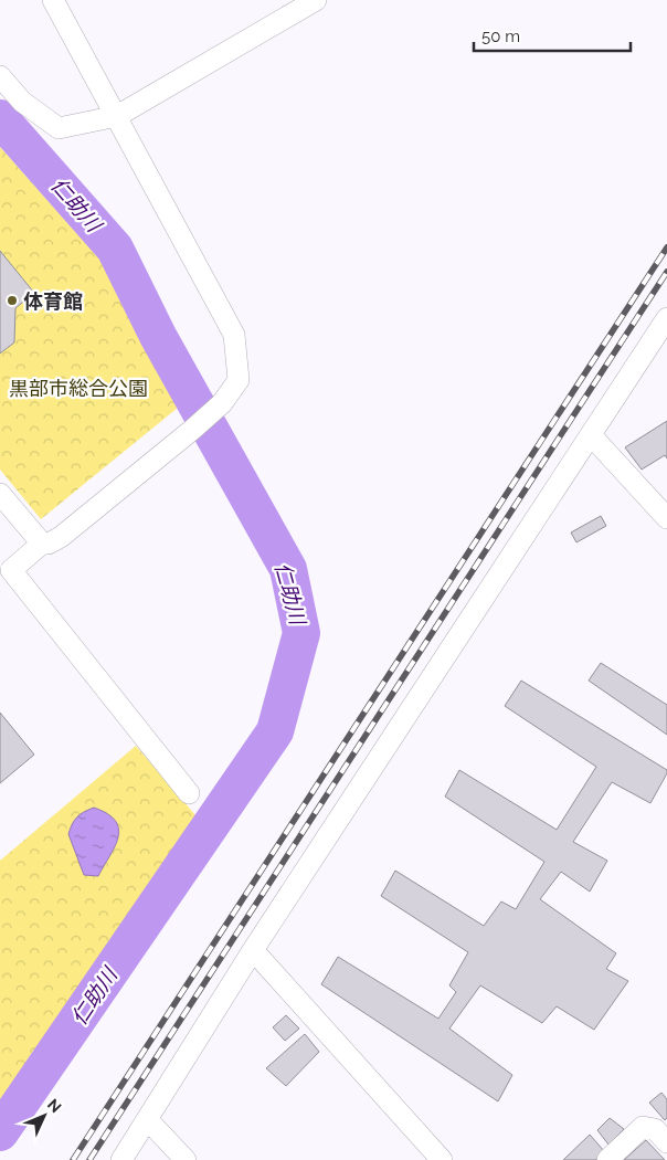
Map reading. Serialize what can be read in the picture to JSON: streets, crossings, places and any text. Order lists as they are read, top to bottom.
{
  "water": ["仁助川"],
  "parks": ["黒部市総合公園"],
  "places": ["体育館"],
  "scale_bar": "50 m",
  "north": "top right"
}
